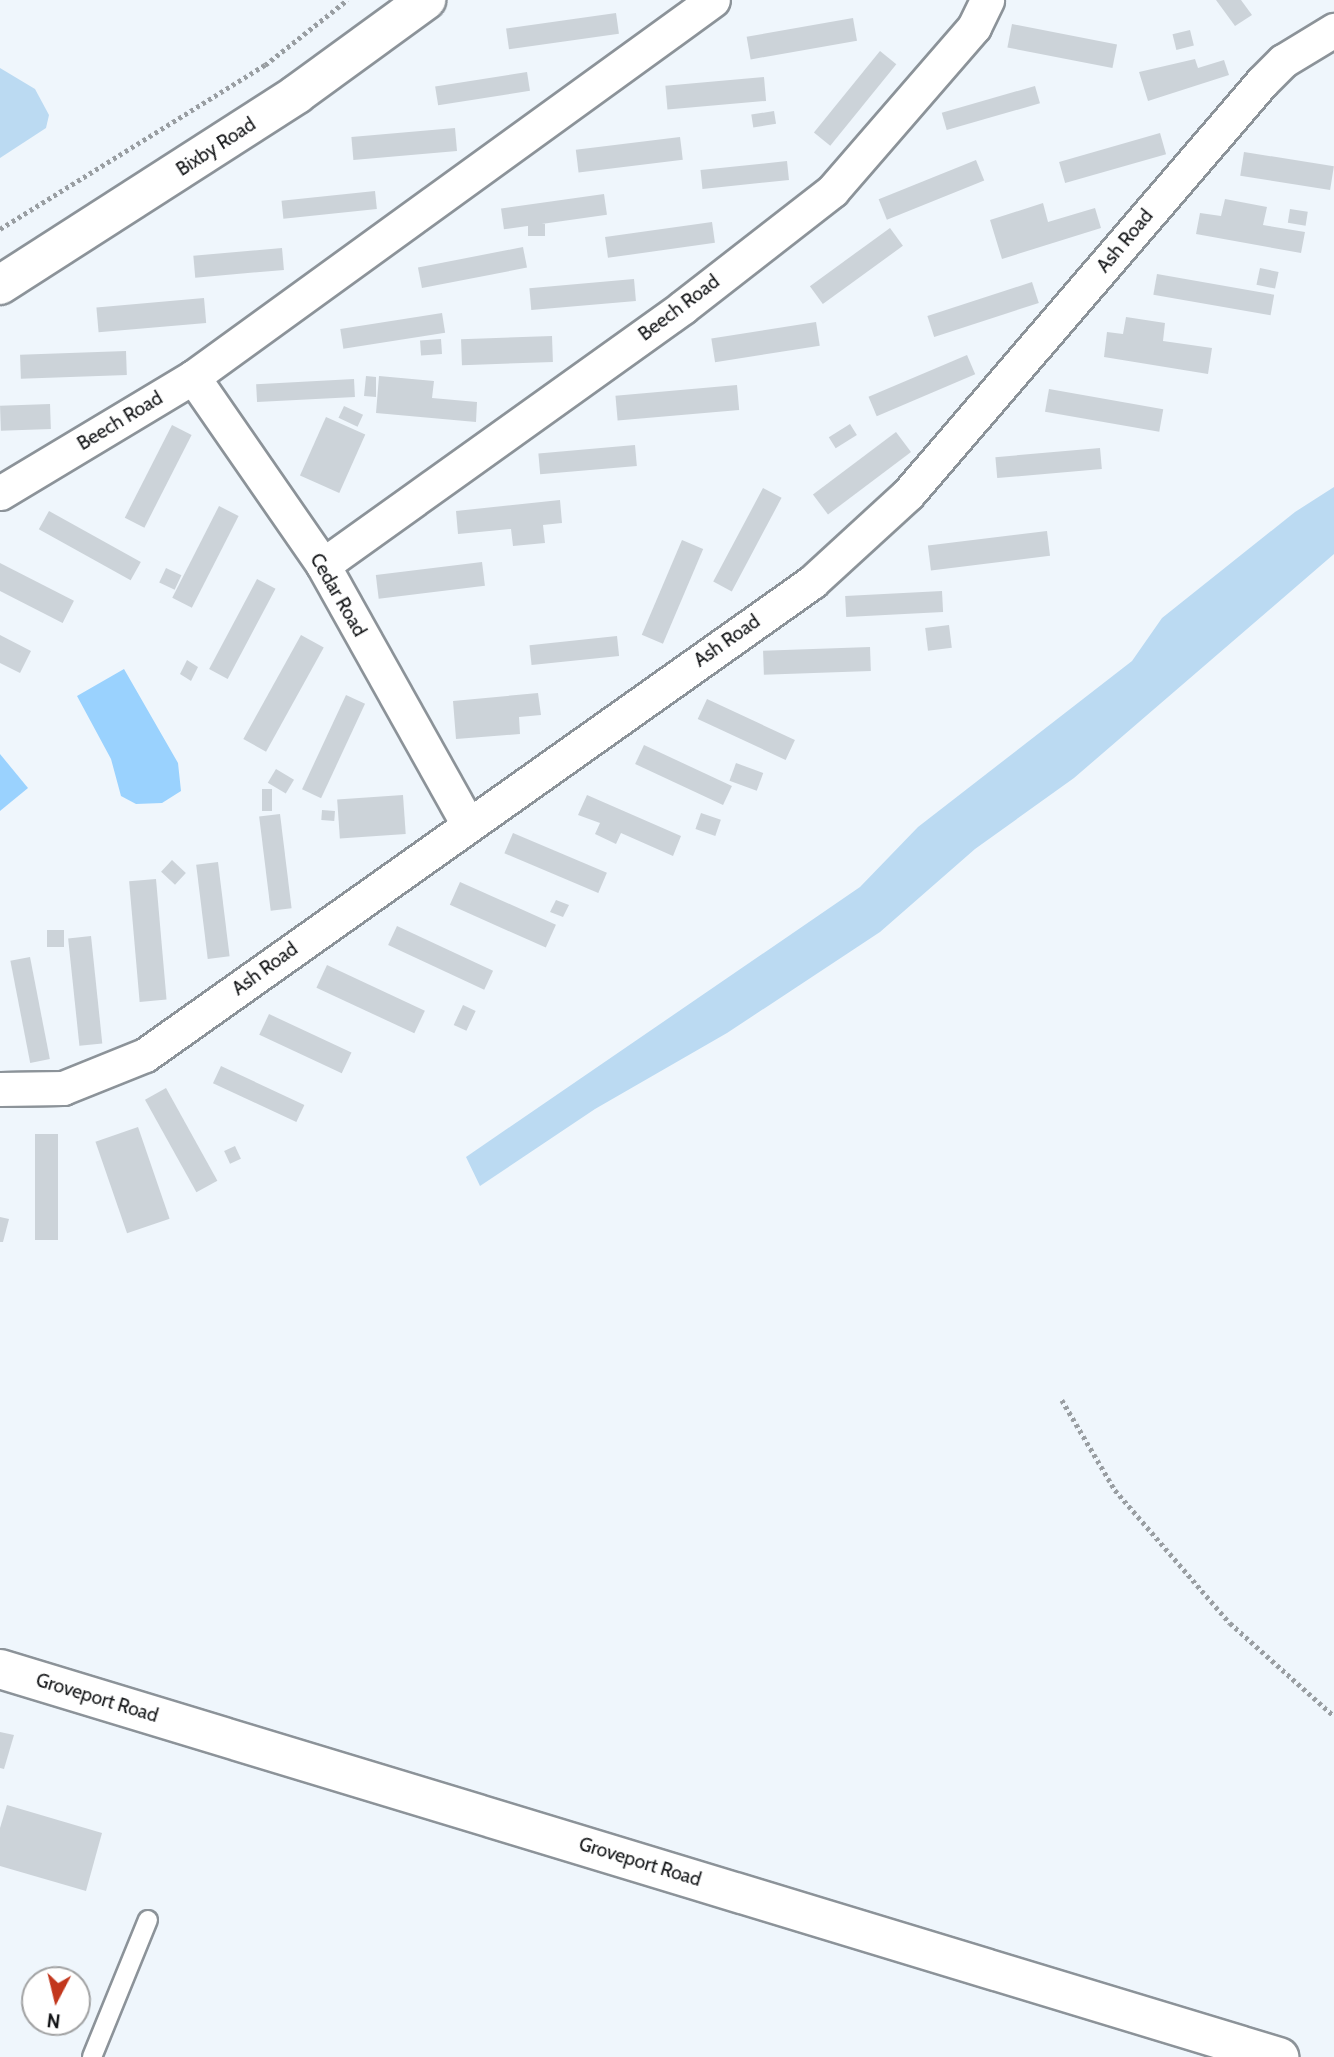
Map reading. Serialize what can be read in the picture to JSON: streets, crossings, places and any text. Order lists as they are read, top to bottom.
{
  "streets": {
    "main road": ["Bixby Road", "Groveport Road"],
    "street": ["Ash Road", "Beech Road", "Cedar Road"]
  },
  "crossings": [
    ["Ash Road", "Cedar Road"],
    ["Beech Road", "Cedar Road"]
  ],
  "north": "bottom"
}
